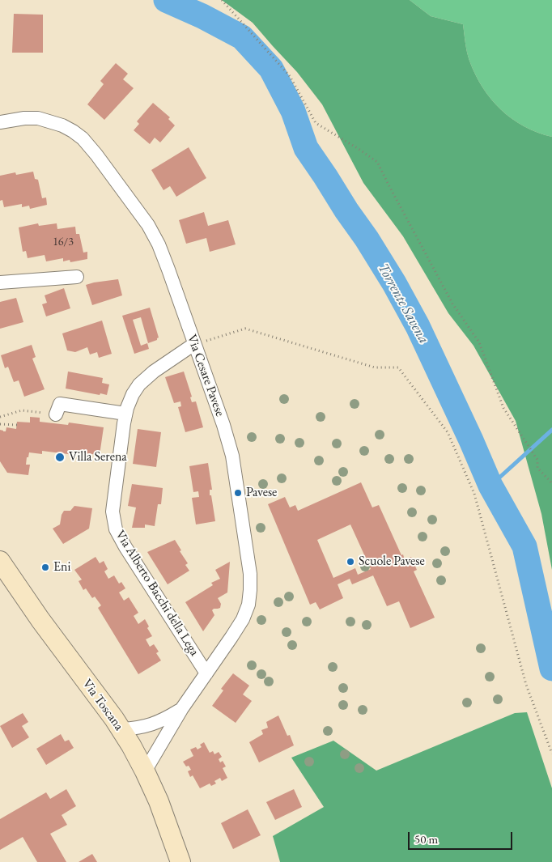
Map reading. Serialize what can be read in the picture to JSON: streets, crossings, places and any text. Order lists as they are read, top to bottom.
{
  "streets": {
    "main road": ["Via Toscana"],
    "street": ["Via Cesare Pavese", "Via Alberto Bacchi della Lega"]
  },
  "crossings": [
    ["Via Cesare Pavese", "Via Alberto Bacchi della Lega"],
    ["Via Cesare Pavese", "Via Toscana"]
  ],
  "water": ["Torrente Savena"],
  "places": [
    "Villa Serena",
    "Pavese",
    "Scuole Pavese",
    "Eni"
  ],
  "house_numbers": ["16/3"],
  "scale_bar": "50 m"
}
